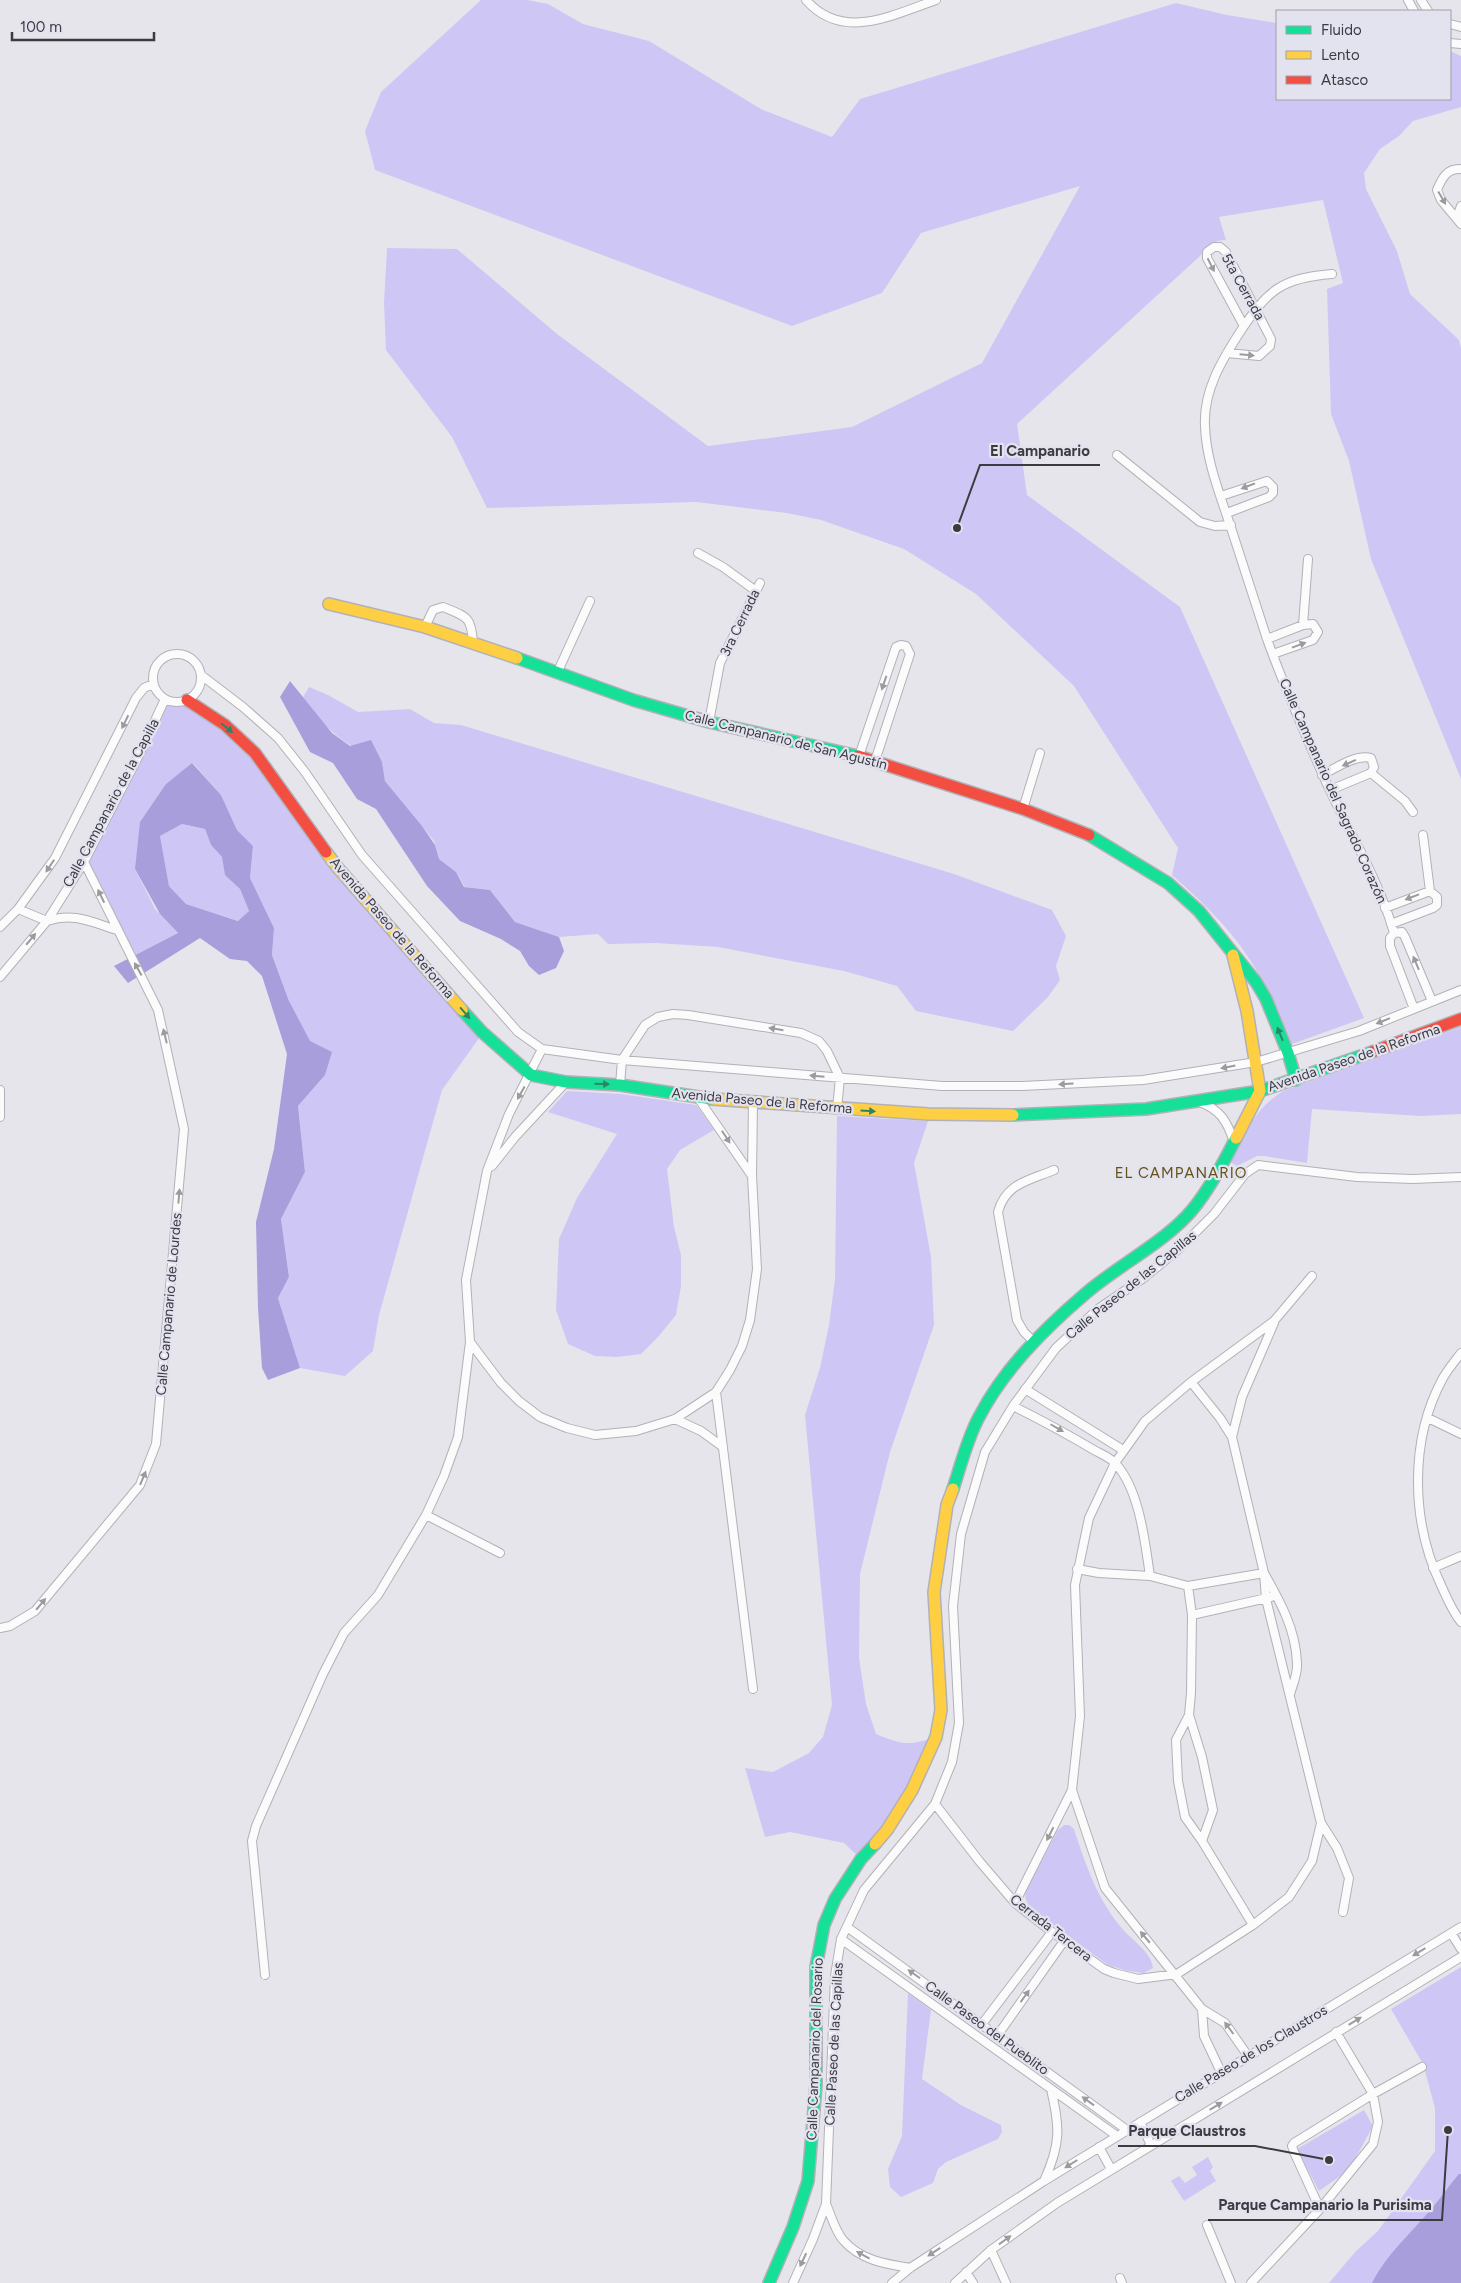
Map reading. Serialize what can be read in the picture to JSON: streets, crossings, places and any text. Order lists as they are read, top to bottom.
{
  "streets": {
    "street": [
      "5ta Cerrada",
      "3ra Cerrada",
      "Calle Campanario de San Agustín",
      "Calle Campanario del Sagrado Corazón",
      "Calle Campanario de la Capilla",
      "Avenida Paseo de la Reforma",
      "Calle Paseo de las Capillas",
      "Calle Campanario de Lourdes",
      "Cerrada Tercera",
      "Calle Paseo del Pueblito",
      "Calle Campanario del Rosario",
      "Calle Paseo de los Claustros"
    ]
  },
  "crossings": [
    ["5ta Cerrada", "Calle Campanario del Sagrado Corazón"],
    ["3ra Cerrada", "Calle Campanario de San Agustín"],
    ["Calle Campanario de San Agustín", "Avenida Paseo de la Reforma"],
    ["Calle Campanario de San Agustín", "Calle Campanario del Rosario"],
    ["Calle Campanario del Sagrado Corazón", "Avenida Paseo de la Reforma"],
    ["Calle Campanario de la Capilla", "Avenida Paseo de la Reforma"],
    ["Calle Campanario de la Capilla", "Calle Campanario de Lourdes"],
    ["Avenida Paseo de la Reforma", "Calle Campanario del Rosario"],
    ["Calle Paseo de las Capillas", "Cerrada Tercera"],
    ["Calle Paseo de las Capillas", "Calle Paseo del Pueblito"],
    ["Calle Paseo del Pueblito", "Calle Paseo de los Claustros"]
  ],
  "one_way": ["Calle Campanario de Lourdes"],
  "districts": ["EL CAMPANARIO"],
  "places": ["El Campanario", "Parque Campanario la Purisima", "Parque Claustros"],
  "legend": ["Fluido", "Lento", "Atasco"],
  "scale_bar": "100 m"
}
